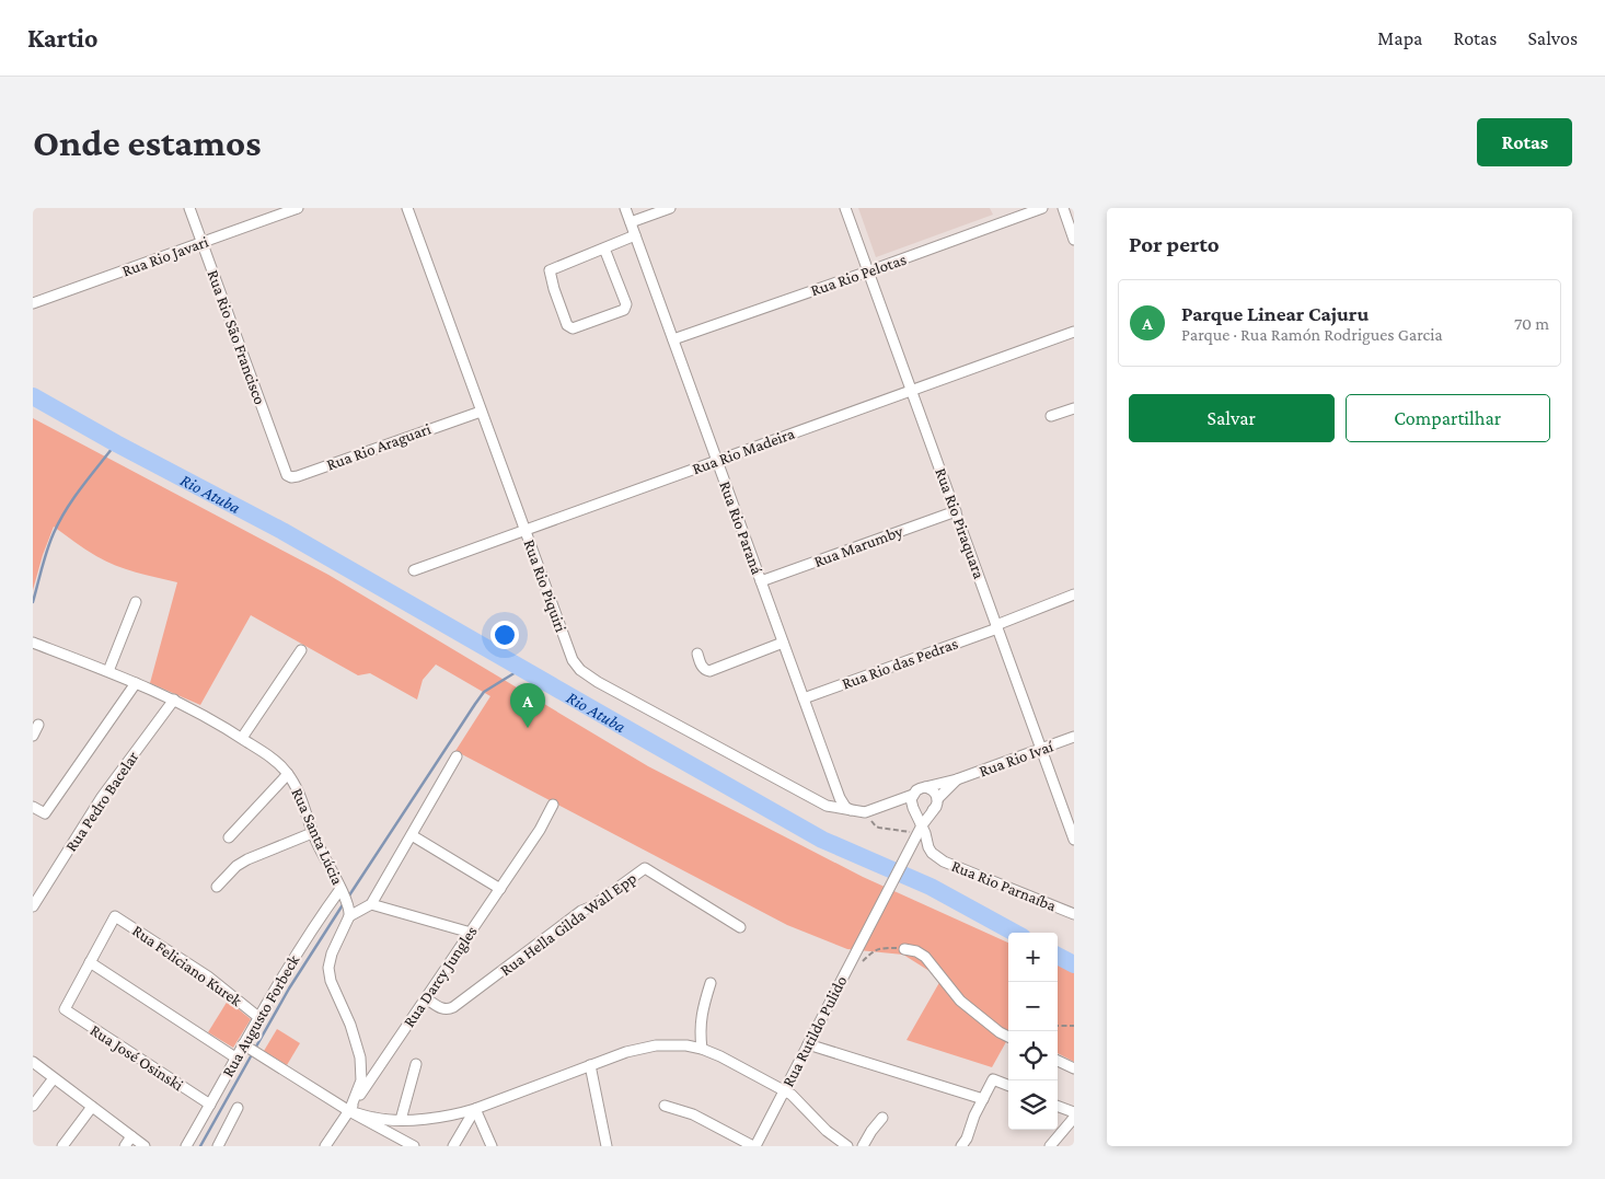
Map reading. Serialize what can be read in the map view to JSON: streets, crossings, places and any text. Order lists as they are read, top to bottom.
{
  "streets": {
    "street": [
      "Rua Rio Javari",
      "Rua Rio Pelotas",
      "Rua Rio São Francisco",
      "Rua Rio Araguari",
      "Rua Rio Madeira",
      "Rua Rio Piraquara",
      "Rua Rio Paraná",
      "Rua Marumby",
      "Rua Rio Piquiri",
      "Rua Rio das Pedras",
      "Rua Rio Ivaí",
      "Rua Pedro Bacelar",
      "Rua Santa Lúcia",
      "Rua Rio Parnaíba",
      "Rua Hella Gilda Wall Epp",
      "Rua Feliciano Kurek",
      "Rua Darcy Jungles",
      "Rua Augusto Forbeck",
      "Rua Rutildo Pulido",
      "Rua José Osinski"
    ]
  },
  "crossings": [
    ["Rua Rio Javari", "Rua Rio São Francisco"],
    ["Rua Rio Pelotas", "Rua Rio Piraquara"],
    ["Rua Rio Pelotas", "Rua Rio Paraná"],
    ["Rua Rio São Francisco", "Rua Rio Araguari"],
    ["Rua Rio Araguari", "Rua Rio Piquiri"],
    ["Rua Rio Madeira", "Rua Rio Piraquara"],
    ["Rua Rio Madeira", "Rua Rio Paraná"],
    ["Rua Rio Madeira", "Rua Rio Piquiri"],
    ["Rua Rio Piraquara", "Rua Marumby"],
    ["Rua Rio Piraquara", "Rua Rio das Pedras"],
    ["Rua Rio Piraquara", "Rua Rio Ivaí"],
    ["Rua Rio Paraná", "Rua Marumby"],
    ["Rua Rio Paraná", "Rua Rio Piquiri"],
    ["Rua Rio Paraná", "Rua Rio das Pedras"],
    ["Rua Rio Ivaí", "Rua Rio Parnaíba"],
    ["Rua Rio Ivaí", "Rua Rutildo Pulido"],
    ["Rua Pedro Bacelar", "Rua Santa Lúcia"],
    ["Rua Santa Lúcia", "Rua Augusto Forbeck"],
    ["Rua Rio Parnaíba", "Rua Rutildo Pulido"],
    ["Rua Hella Gilda Wall Epp", "Rua Darcy Jungles"],
    ["Rua Feliciano Kurek", "Rua Augusto Forbeck"],
    ["Rua Feliciano Kurek", "Rua José Osinski"],
    ["Rua Augusto Forbeck", "Rua José Osinski"]
  ],
  "water": ["Rio Atuba"],
  "page": {
    "header": "Kartio",
    "nav": ["Mapa", "Rotas", "Salvos"],
    "buttons": [
      "Rotas",
      ["Salvar", "Compartilhar"]
    ],
    "title": "Onde estamos",
    "heading": "Por perto",
    "list": [
      {
        "mark": "A",
        "name": "Parque Linear Cajuru",
        "note": "Parque · Rua Ramón Rodrigues Garcia",
        "value": "70 m"
      }
    ],
    "pins": "A",
    "map_buttons": ["+", "−"]
  }
}
